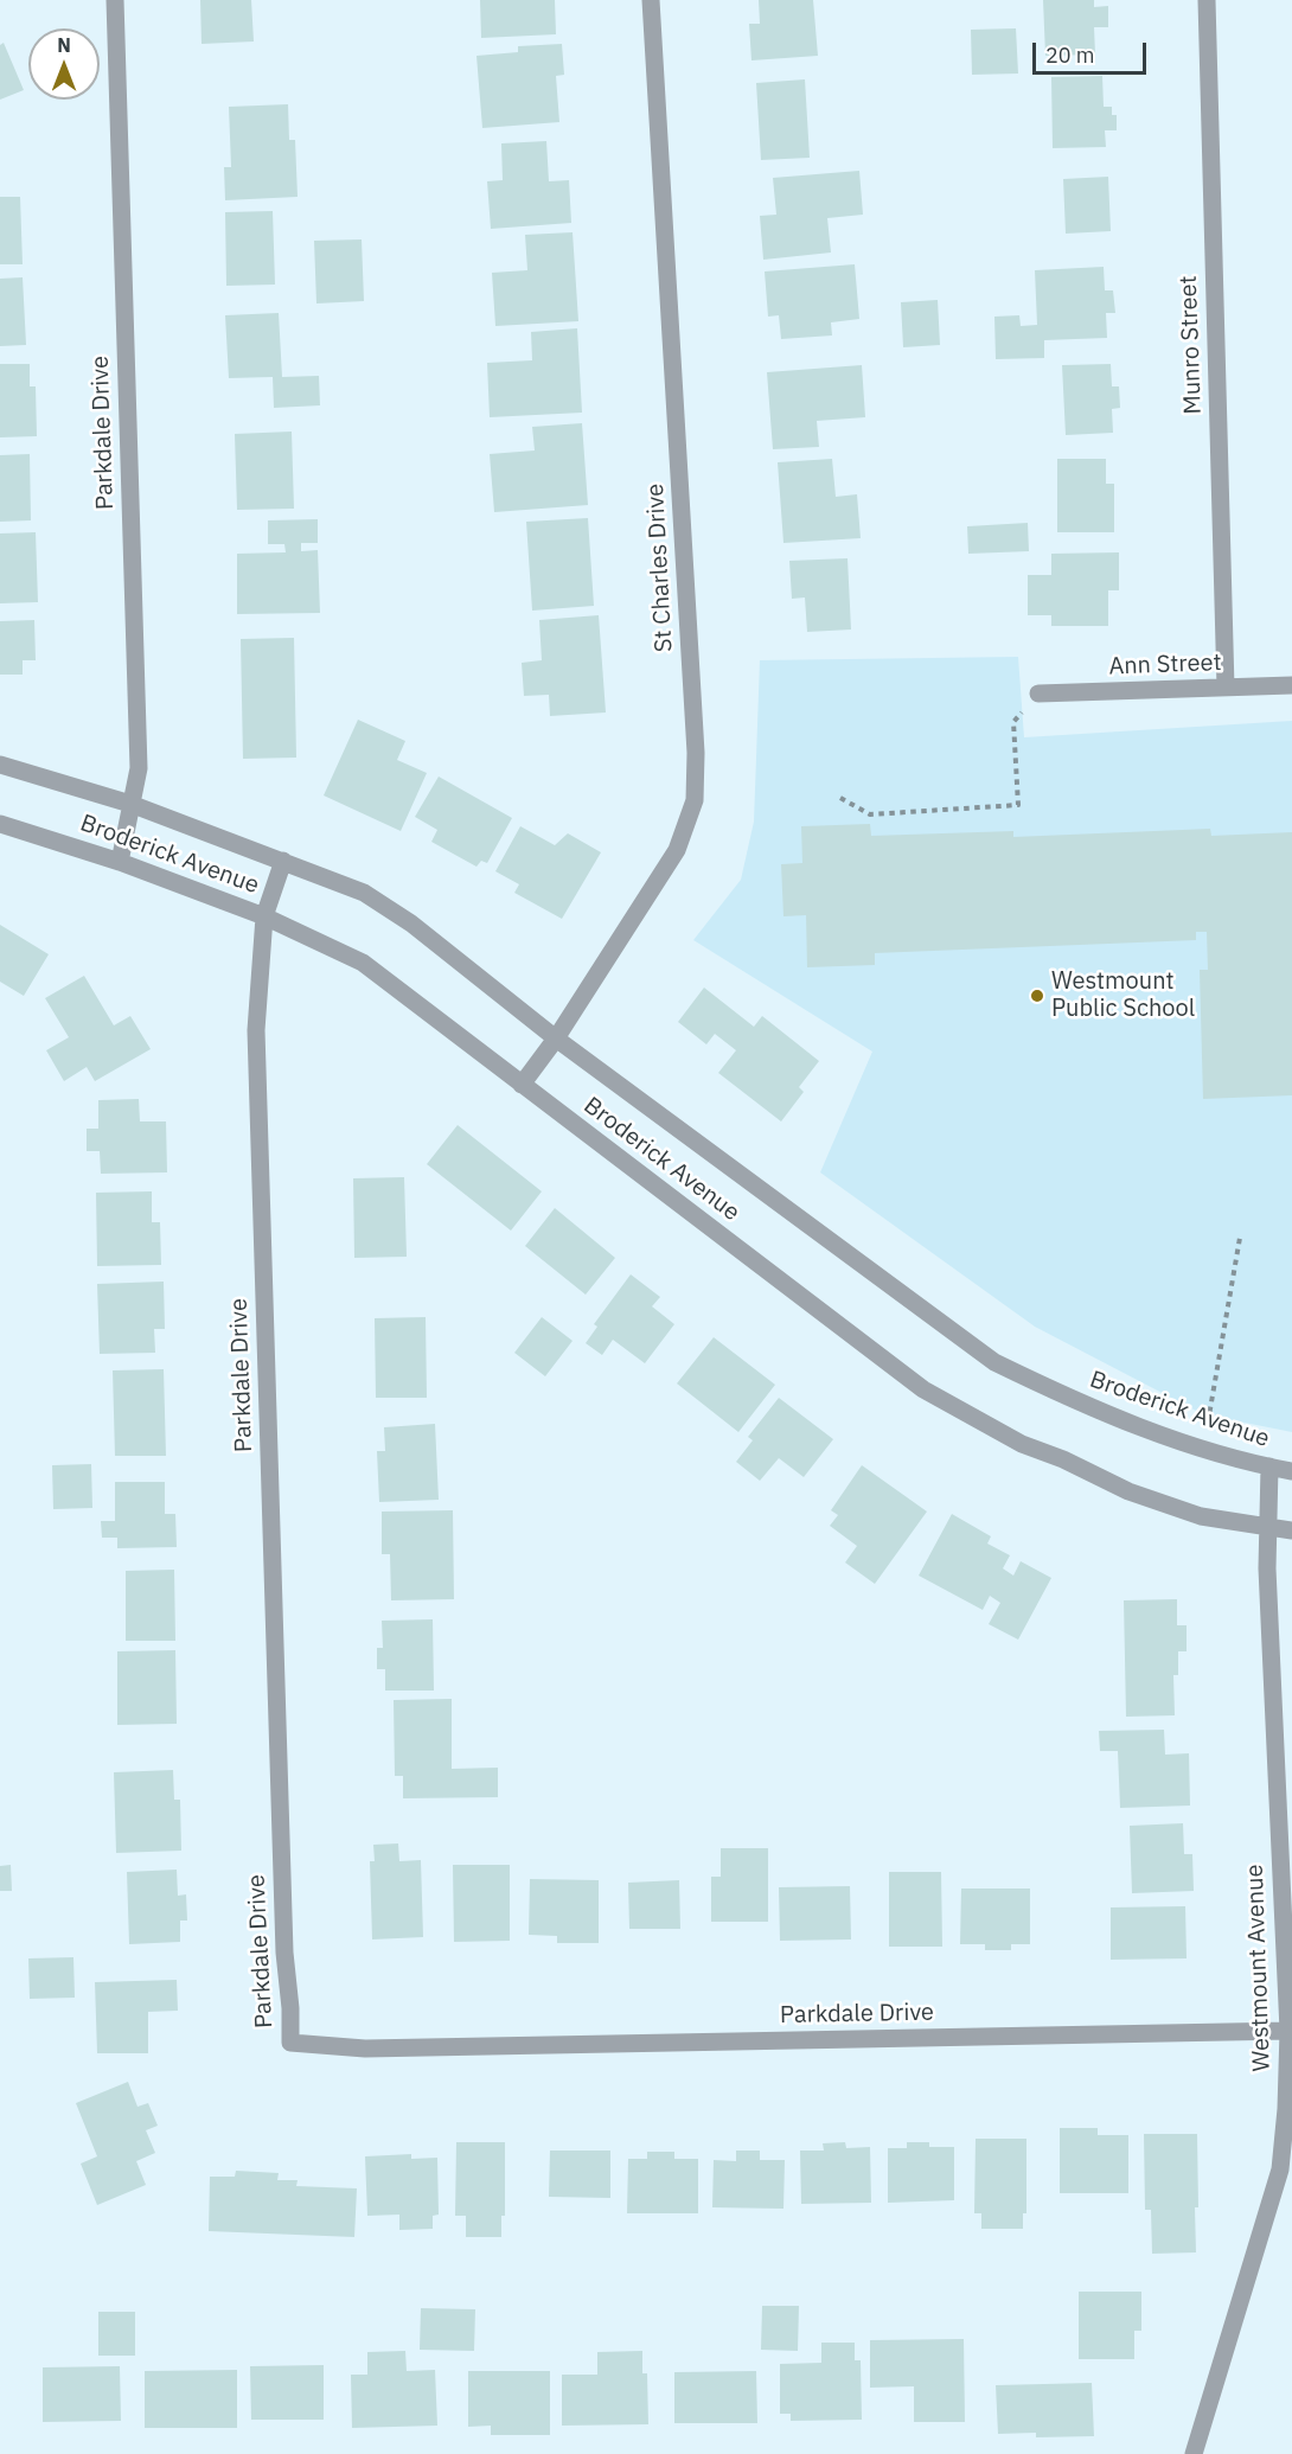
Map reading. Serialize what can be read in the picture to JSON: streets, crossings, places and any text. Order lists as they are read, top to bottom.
{
  "streets": {
    "street": [
      "Munro Street",
      "Parkdale Drive",
      "St Charles Drive",
      "Ann Street",
      "Broderick Avenue",
      "Westmount Avenue"
    ]
  },
  "crossings": [
    ["Munro Street", "Ann Street"],
    ["Parkdale Drive", "Broderick Avenue"],
    ["Parkdale Drive", "Westmount Avenue"],
    ["St Charles Drive", "Broderick Avenue"],
    ["Broderick Avenue", "Westmount Avenue"]
  ],
  "places": ["Westmount Public School"],
  "scale_bar": "20 m",
  "north": "top"
}
